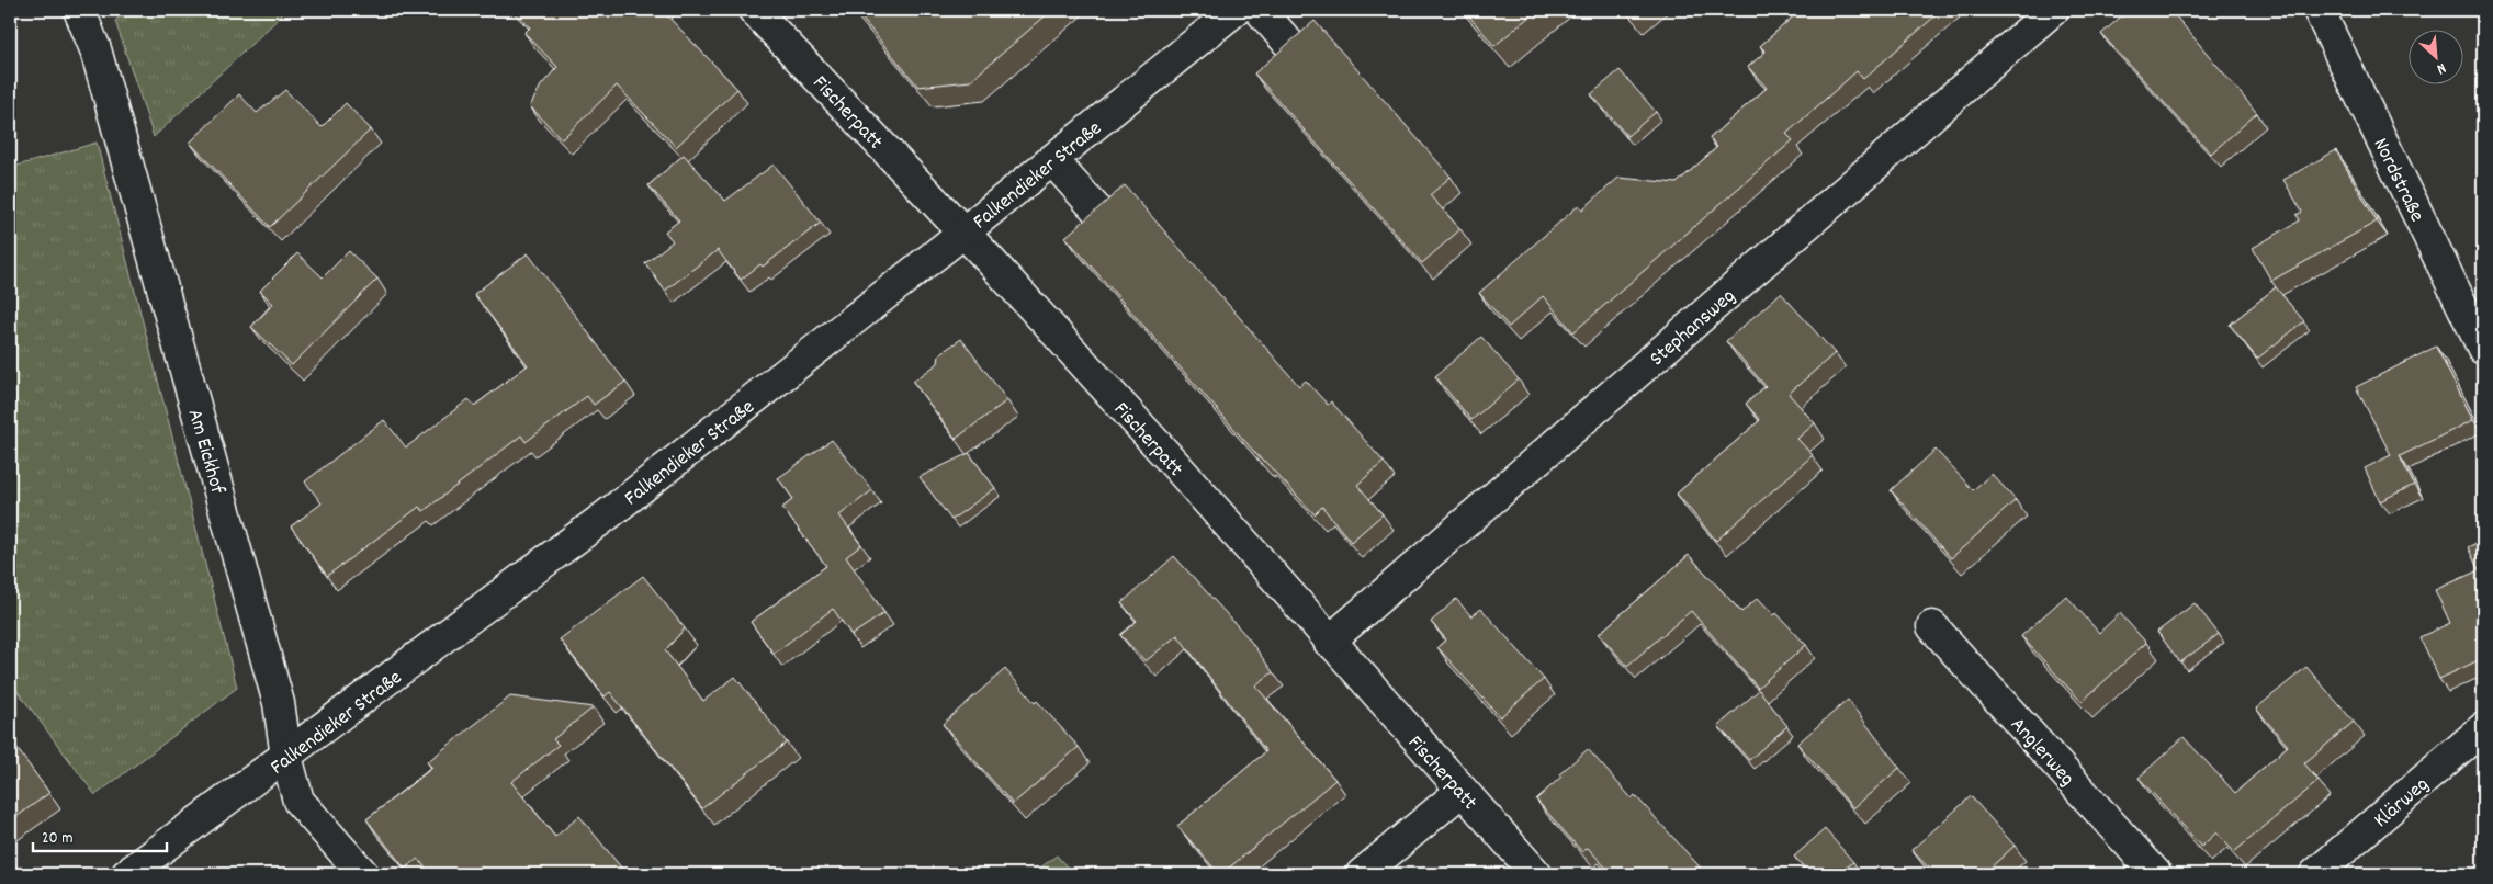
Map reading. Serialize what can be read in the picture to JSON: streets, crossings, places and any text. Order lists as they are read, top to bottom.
{
  "streets": {
    "street": [
      "Fischerpatt",
      "Falkendieker Straße",
      "Nordstraße",
      "Stephansweg",
      "Am Eickhof",
      "Anglerweg",
      "Klärweg"
    ]
  },
  "crossings": [
    ["Fischerpatt", "Falkendieker Straße"],
    ["Fischerpatt", "Stephansweg"],
    ["Falkendieker Straße", "Am Eickhof"]
  ],
  "scale_bar": "20 m",
  "north": "bottom right"
}
